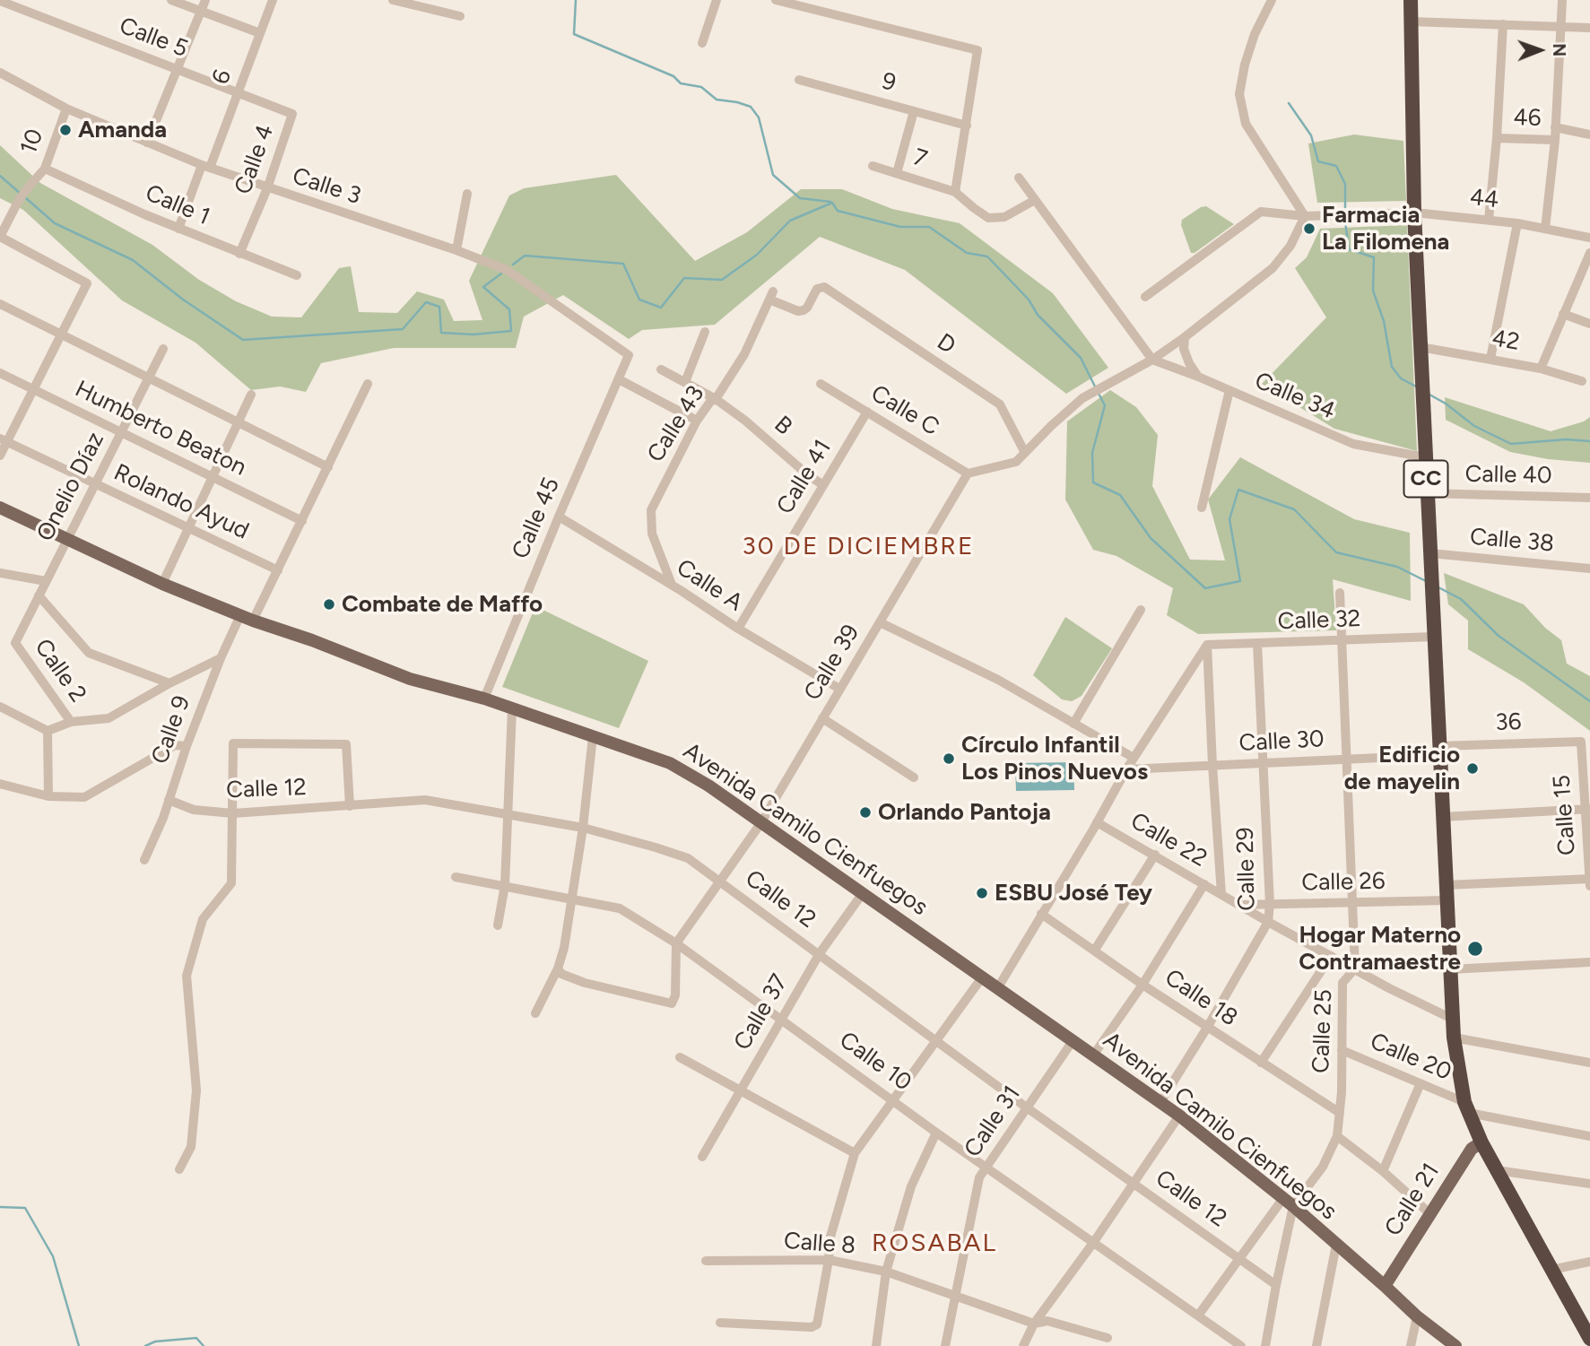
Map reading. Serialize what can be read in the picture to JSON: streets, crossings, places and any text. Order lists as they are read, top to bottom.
{
  "streets": {
    "highway": ["CC"],
    "main road": ["Avenida Camilo Cienfuegos", "Calle 21"],
    "street": [
      "Calle 5",
      "6",
      "9",
      "46",
      "10",
      "7",
      "Calle 4",
      "Calle 3",
      "44",
      "Calle 1",
      "42",
      "D",
      "Calle 34",
      "Calle C",
      "Calle 43",
      "B",
      "Humberto Beaton",
      "Calle 40",
      "Calle 41",
      "Onelio Díaz",
      "Rolando Ayud",
      "Calle 45",
      "Calle 38",
      "Calle A",
      "Calle 32",
      "Calle 39",
      "Calle 2",
      "36",
      "Calle 9",
      "Calle 30",
      "Calle 12",
      "Calle 15",
      "Calle 22",
      "Calle 29",
      "Calle 26",
      "Calle 18",
      "Calle 37",
      "Calle 25",
      "Calle 20",
      "Calle 10",
      "Calle 31",
      "Calle 8"
    ]
  },
  "crossings": [
    ["Calle 5", "6"],
    ["Calle 5", "Calle 4"],
    ["6", "Calle 3"],
    ["6", "Calle 1"],
    ["10", "Calle 3"],
    ["10", "Calle 1"],
    ["Calle 4", "Calle 3"],
    ["Calle 4", "Calle 1"],
    ["Calle 3", "Calle 45"],
    ["44", "CC"],
    ["42", "CC"],
    ["D", "Calle 43"],
    ["Calle 34", "CC"],
    ["Calle C", "Calle 41"],
    ["Calle C", "Calle 39"],
    ["Calle 43", "B"],
    ["Calle 43", "Calle A"],
    ["B", "Calle 41"],
    ["Humberto Beaton", "Onelio Díaz"],
    ["Calle 40", "CC"],
    ["Calle 41", "Calle A"],
    ["CC", "Calle 38"],
    ["CC", "Calle 32"],
    ["CC", "36"],
    ["CC", "Calle 30"],
    ["CC", "Calle 22"],
    ["CC", "Calle 26"],
    ["CC", "Calle 20"],
    ["CC", "Calle 21"],
    ["Onelio Díaz", "Rolando Ayud"],
    ["Onelio Díaz", "Calle 2"],
    ["Onelio Díaz", "Avenida Camilo Cienfuegos"],
    ["Calle 45", "Calle A"],
    ["Calle 45", "Avenida Camilo Cienfuegos"],
    ["Calle A", "Calle 39"],
    ["Calle 32", "Calle 29"],
    ["Calle 32", "Calle 25"],
    ["Calle 39", "Calle 12"],
    ["Calle 39", "Avenida Camilo Cienfuegos"],
    ["Calle 39", "Calle 10"],
    ["36", "Calle 30"],
    ["36", "Calle 15"],
    ["Calle 9", "Calle 12"],
    ["Calle 9", "Avenida Camilo Cienfuegos"],
    ["Calle 30", "Calle 29"],
    ["Calle 30", "Calle 25"],
    ["Calle 12", "Calle 37"],
    ["Calle 12", "Calle 25"],
    ["Calle 12", "Calle 31"],
    ["Avenida Camilo Cienfuegos", "Calle 29"],
    ["Avenida Camilo Cienfuegos", "Calle 37"],
    ["Avenida Camilo Cienfuegos", "Calle 25"],
    ["Avenida Camilo Cienfuegos", "Calle 31"],
    ["Avenida Camilo Cienfuegos", "Calle 21"],
    ["Calle 22", "Calle 29"],
    ["Calle 22", "Calle 26"],
    ["Calle 22", "Calle 25"],
    ["Calle 29", "Calle 26"],
    ["Calle 29", "Calle 18"],
    ["Calle 26", "Calle 25"],
    ["Calle 18", "Calle 25"],
    ["Calle 37", "Calle 10"],
    ["Calle 25", "Calle 20"],
    ["Calle 10", "Calle 31"],
    ["Calle 31", "Calle 8"]
  ],
  "districts": ["30 DE DICIEMBRE", "ROSABAL"],
  "places": [
    "Amanda",
    "Farmacia La Filomena",
    "Combate de Maffo",
    "Círculo Infantil Los Pinos Nuevos",
    "Edificio de mayelin",
    "Orlando Pantoja",
    "ESBU José Tey",
    "Hogar Materno Contramaestre"
  ],
  "north": "right"
}
